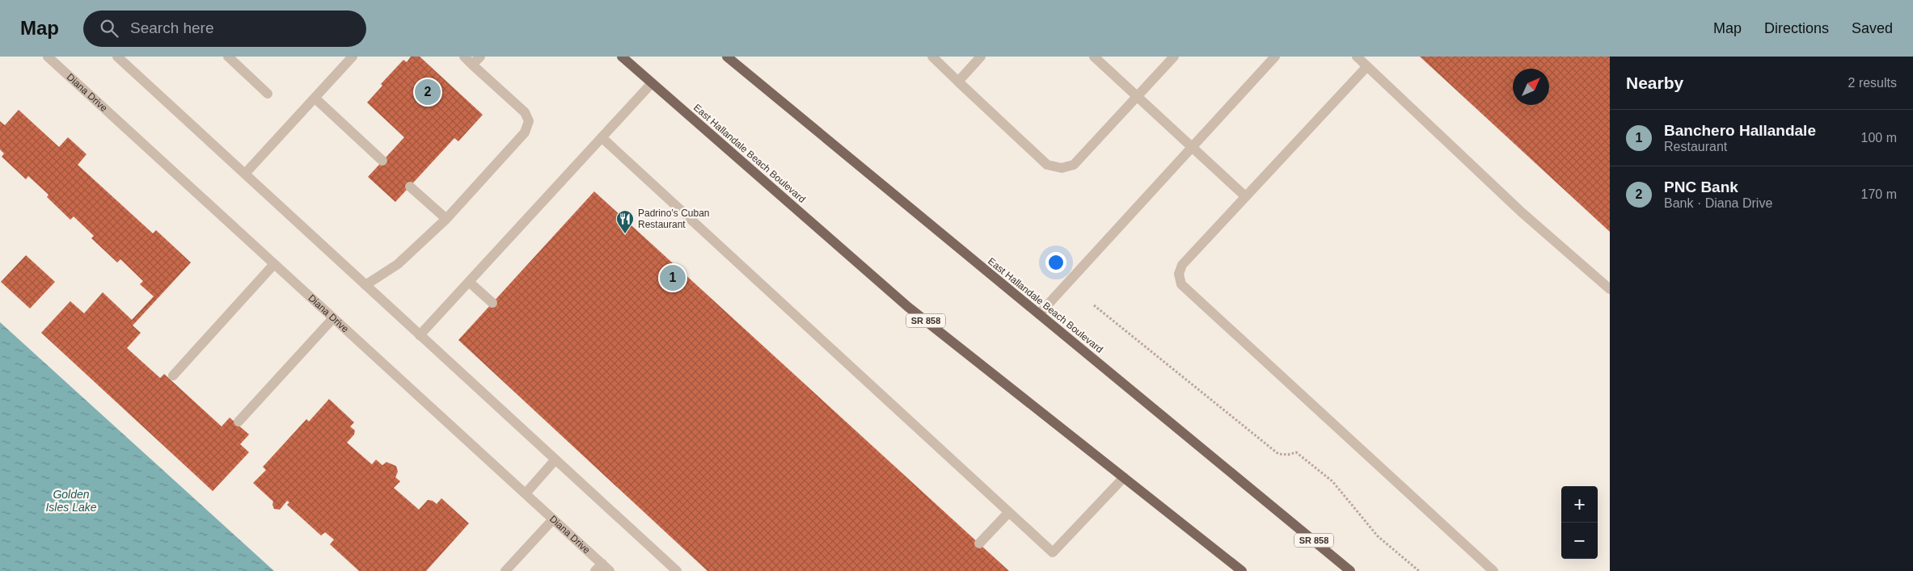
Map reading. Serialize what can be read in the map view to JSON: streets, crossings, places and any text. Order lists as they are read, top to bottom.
{
  "streets": {
    "main road": ["East Hallandale Beach Boulevard", "SR 858"],
    "street": ["Diana Drive"]
  },
  "water": ["Golden Isles Lake"],
  "places": {
    "restaurant": ["Padrino’s Cuban Restaurant"]
  },
  "north": "top right",
  "page": {
    "header": "Map",
    "search": "Search here",
    "nav": ["Map", "Directions", "Saved"],
    "heading": ["Nearby", "2 results"],
    "pins": ["2", "1"],
    "list": [
      {
        "mark": "1",
        "name": "Banchero Hallandale",
        "note": "Restaurant",
        "value": "100 m"
      },
      {
        "mark": "2",
        "name": "PNC Bank",
        "note": "Bank · Diana Drive",
        "value": "170 m"
      }
    ],
    "map_buttons": ["+", "−"]
  }
}
